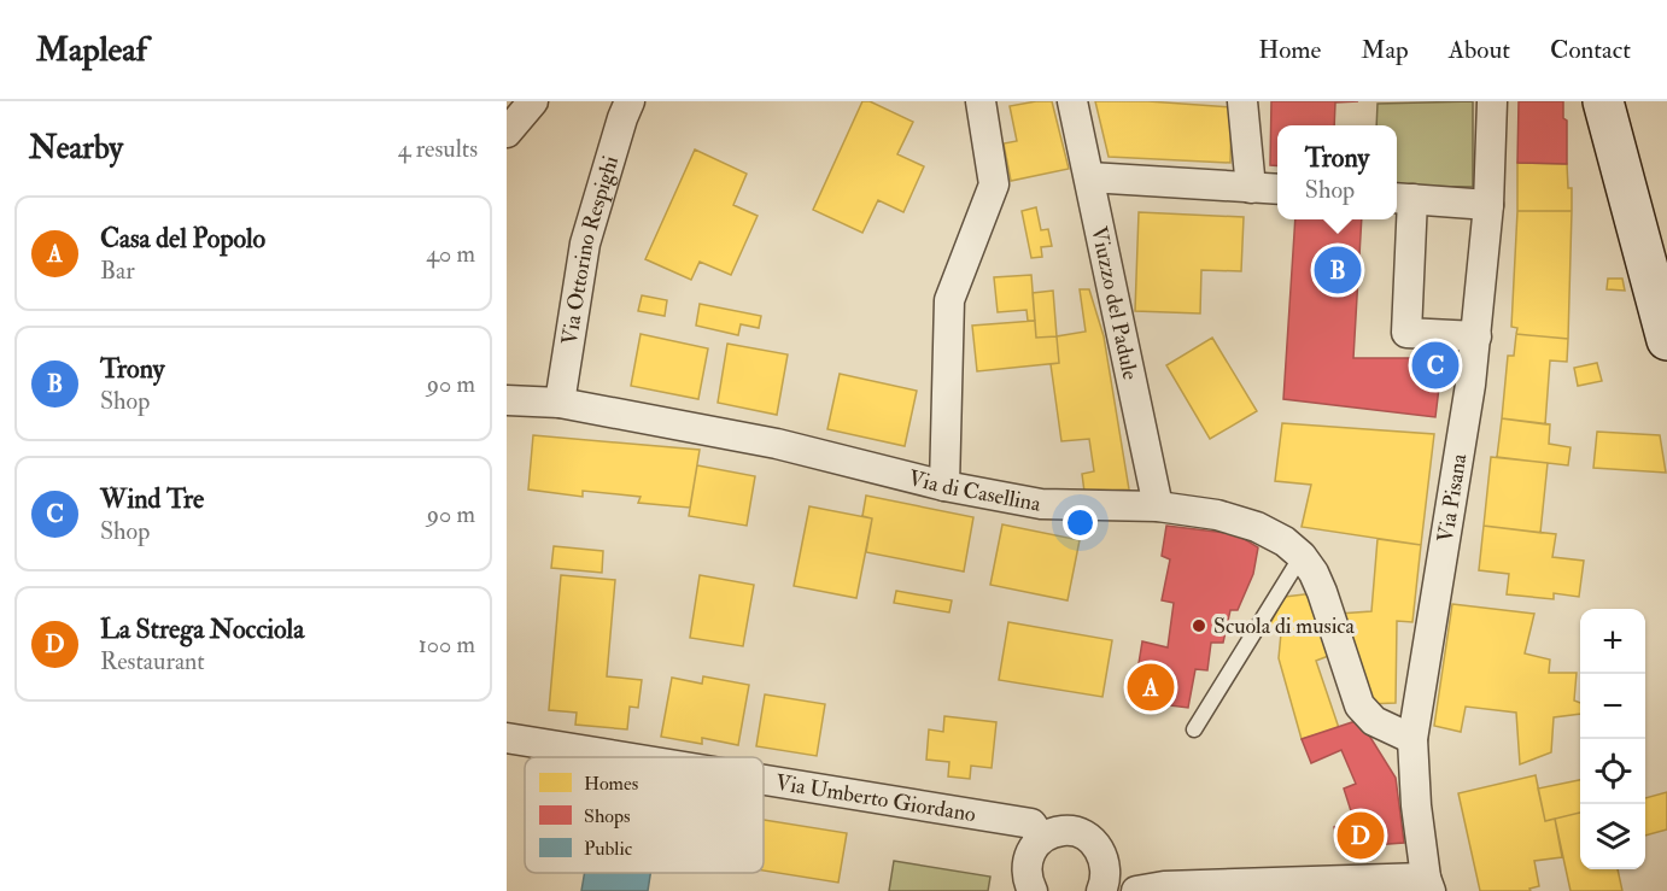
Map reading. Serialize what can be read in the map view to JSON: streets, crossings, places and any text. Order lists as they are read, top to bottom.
{
  "streets": {
    "street": [
      "Via Ottorino Respighi",
      "Viuzzo del Padule",
      "Via di Casellina",
      "Via Pisana",
      "Via Umberto Giordano"
    ]
  },
  "crossings": [
    ["Via Ottorino Respighi", "Via di Casellina"],
    ["Viuzzo del Padule", "Via di Casellina"],
    ["Via di Casellina", "Via Pisana"]
  ],
  "places": ["Scuola di musica"],
  "legend": ["Homes", "Shops", "Public"],
  "page": {
    "header": "Mapleaf",
    "nav": [
      "Home",
      "Map",
      "About",
      "Contact"
    ],
    "heading": ["Nearby", "4 results"],
    "popup": ["Trony", "Shop"],
    "list": [
      {
        "mark": "A",
        "name": "Casa del Popolo",
        "note": "Bar",
        "value": "40 m"
      },
      {
        "mark": "B",
        "name": "Trony",
        "note": "Shop",
        "value": "90 m"
      },
      {
        "mark": "C",
        "name": "Wind Tre",
        "note": "Shop",
        "value": "90 m"
      },
      {
        "mark": "D",
        "name": "La Strega Nocciola",
        "note": "Restaurant",
        "value": "100 m"
      }
    ],
    "pins": [
      "B",
      "C",
      "A",
      "D"
    ],
    "map_buttons": ["+", "−"]
  }
}
